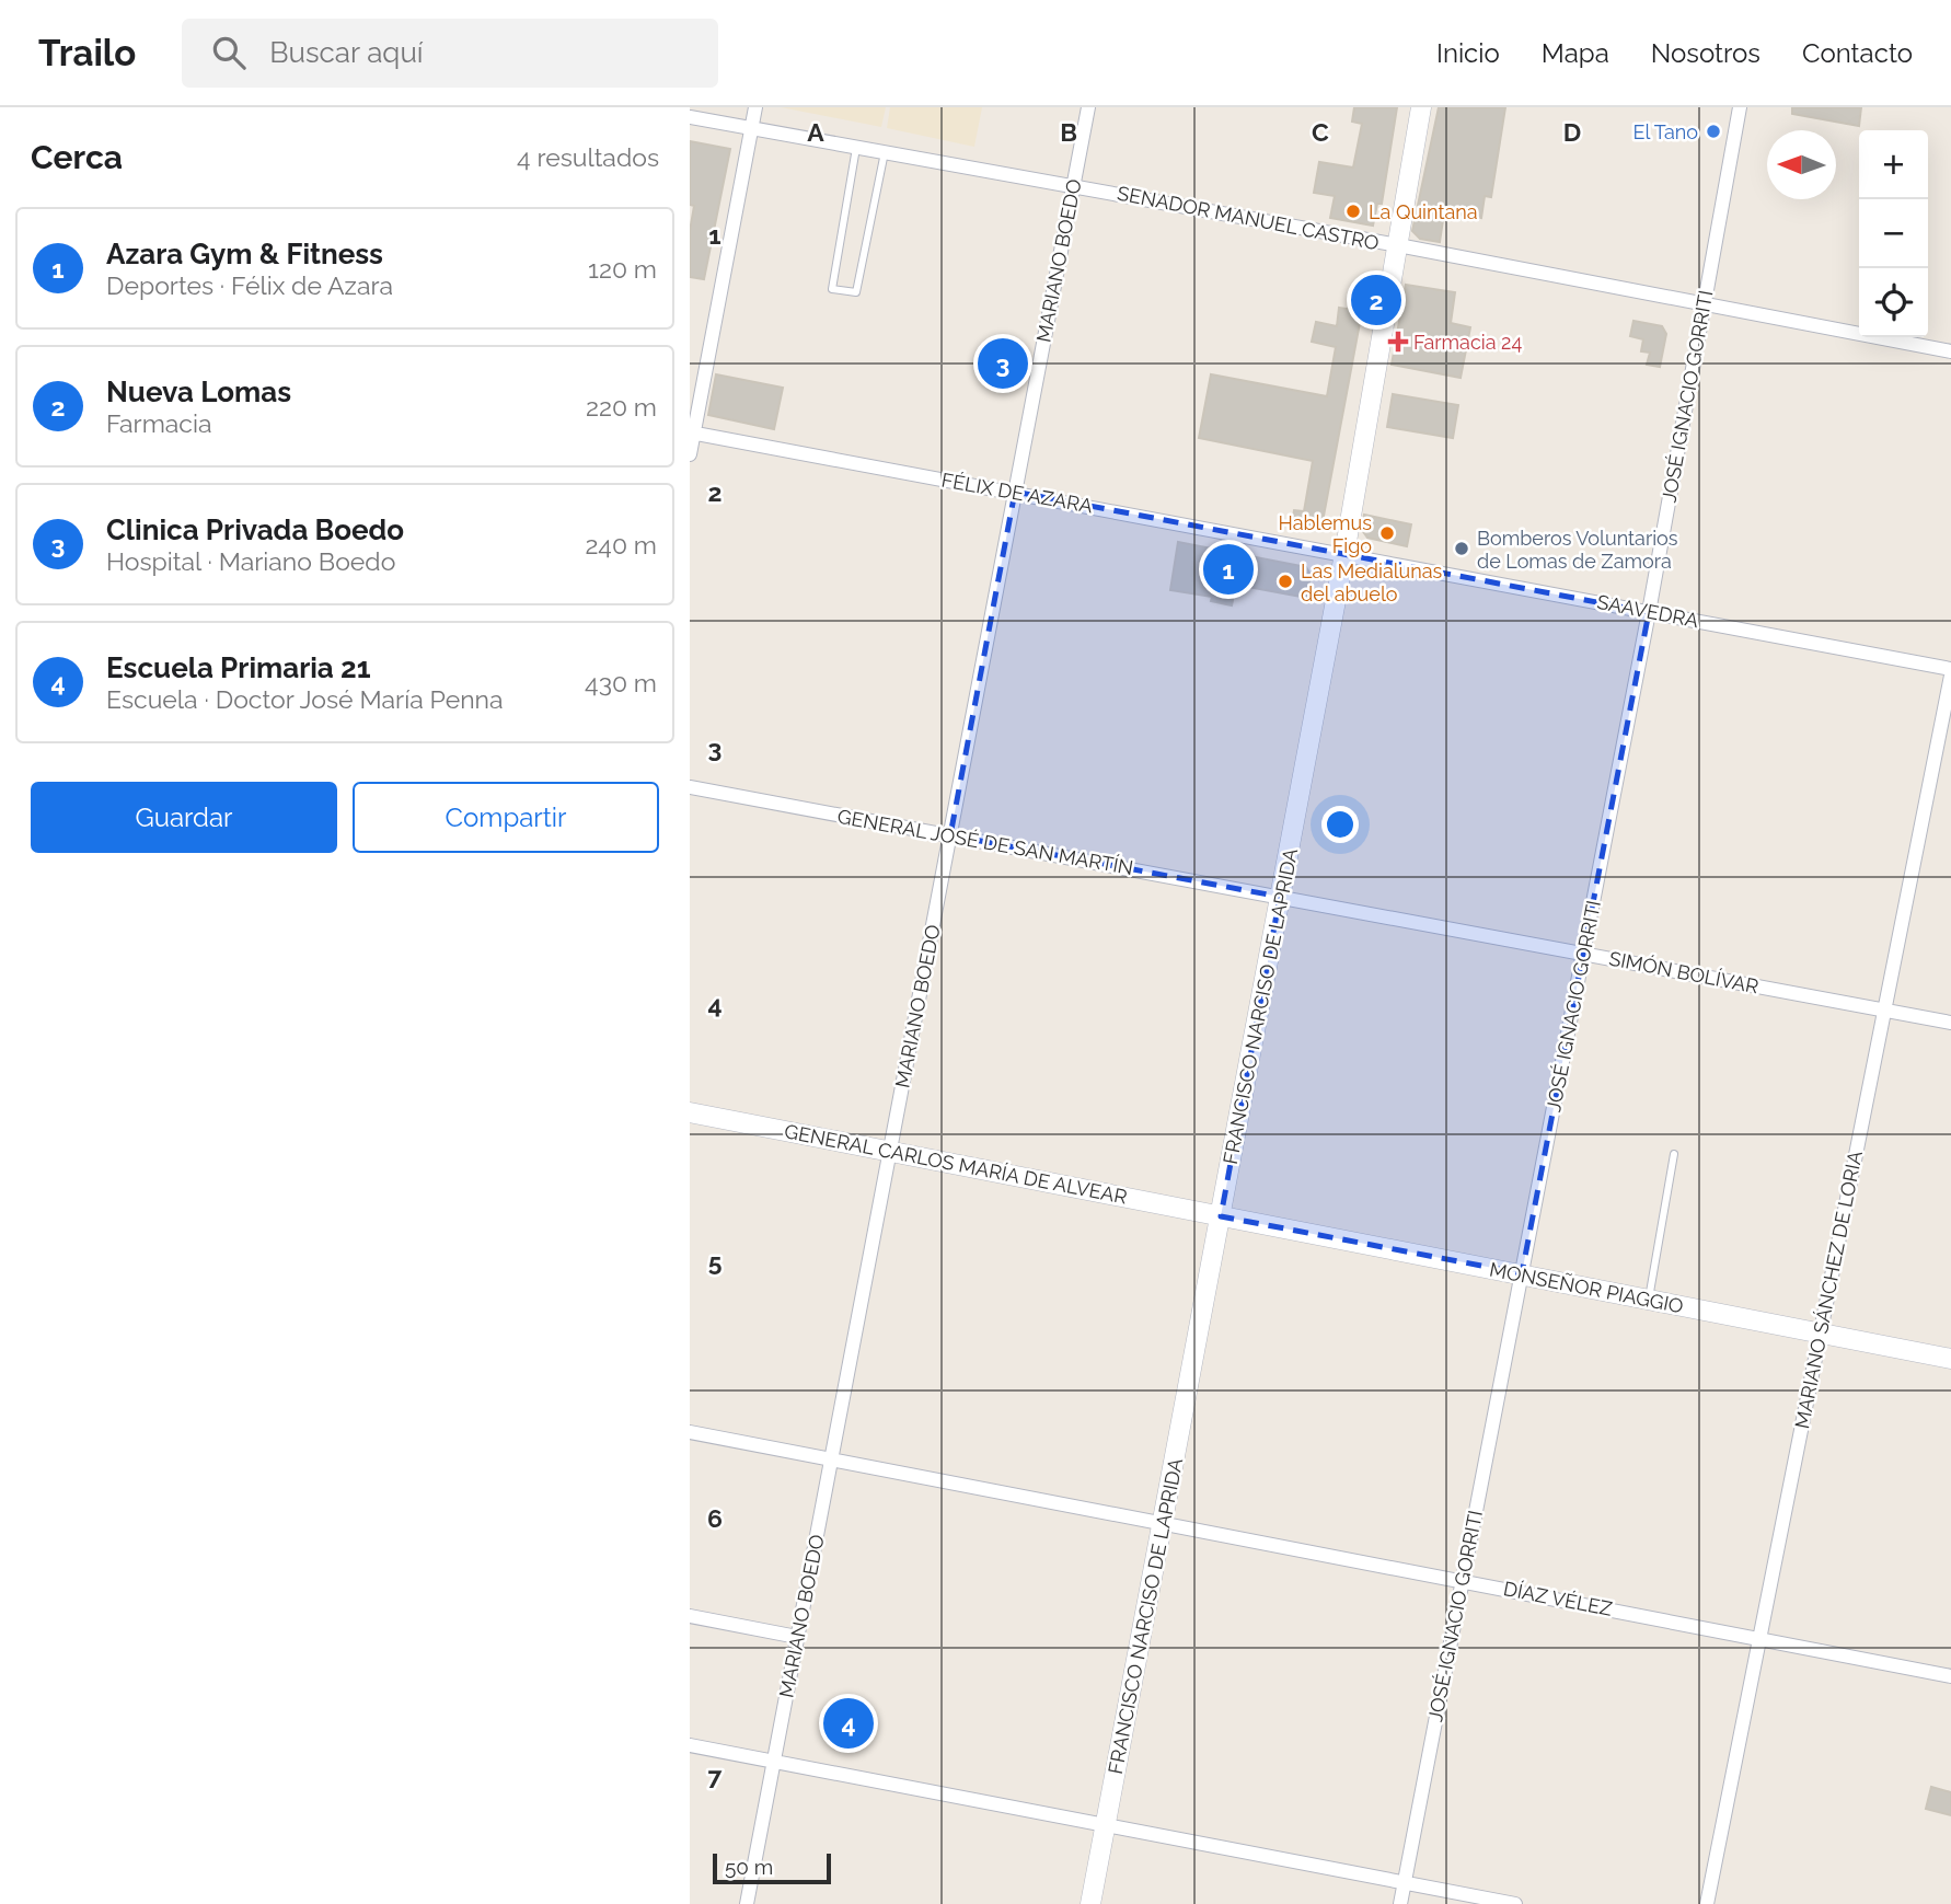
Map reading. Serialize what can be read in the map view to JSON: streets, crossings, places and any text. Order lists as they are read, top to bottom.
{
  "streets": {
    "street": [
      "SENADOR MANUEL CASTRO",
      "MARIANO BOEDO",
      "JOSÉ IGNACIO GORRITI",
      "FÉLIX DE AZARA",
      "SAAVEDRA",
      "GENERAL JOSÉ DE SAN MARTÍN",
      "SIMÓN BOLÍVAR",
      "FRANCISCO NARCISO DE LAPRIDA",
      "GENERAL CARLOS MARÍA DE ALVEAR",
      "MONSEÑOR PIAGGIO",
      "MARIANO SÁNCHEZ DE LORIA",
      "DÍAZ VÉLEZ"
    ]
  },
  "crossings": [
    ["SENADOR MANUEL CASTRO", "MARIANO BOEDO"],
    ["SENADOR MANUEL CASTRO", "JOSÉ IGNACIO GORRITI"],
    ["SENADOR MANUEL CASTRO", "FRANCISCO NARCISO DE LAPRIDA"],
    ["MARIANO BOEDO", "FÉLIX DE AZARA"],
    ["MARIANO BOEDO", "GENERAL JOSÉ DE SAN MARTÍN"],
    ["MARIANO BOEDO", "GENERAL CARLOS MARÍA DE ALVEAR"],
    ["MARIANO BOEDO", "DÍAZ VÉLEZ"],
    ["JOSÉ IGNACIO GORRITI", "SAAVEDRA"],
    ["JOSÉ IGNACIO GORRITI", "SIMÓN BOLÍVAR"],
    ["JOSÉ IGNACIO GORRITI", "MONSEÑOR PIAGGIO"],
    ["JOSÉ IGNACIO GORRITI", "DÍAZ VÉLEZ"],
    ["FÉLIX DE AZARA", "SAAVEDRA"],
    ["FÉLIX DE AZARA", "FRANCISCO NARCISO DE LAPRIDA"],
    ["SAAVEDRA", "FRANCISCO NARCISO DE LAPRIDA"],
    ["GENERAL JOSÉ DE SAN MARTÍN", "SIMÓN BOLÍVAR"],
    ["GENERAL JOSÉ DE SAN MARTÍN", "FRANCISCO NARCISO DE LAPRIDA"],
    ["SIMÓN BOLÍVAR", "FRANCISCO NARCISO DE LAPRIDA"],
    ["SIMÓN BOLÍVAR", "MARIANO SÁNCHEZ DE LORIA"],
    ["FRANCISCO NARCISO DE LAPRIDA", "GENERAL CARLOS MARÍA DE ALVEAR"],
    ["FRANCISCO NARCISO DE LAPRIDA", "MONSEÑOR PIAGGIO"],
    ["FRANCISCO NARCISO DE LAPRIDA", "DÍAZ VÉLEZ"],
    ["GENERAL CARLOS MARÍA DE ALVEAR", "MONSEÑOR PIAGGIO"],
    ["MONSEÑOR PIAGGIO", "MARIANO SÁNCHEZ DE LORIA"],
    ["MARIANO SÁNCHEZ DE LORIA", "DÍAZ VÉLEZ"]
  ],
  "places": {
    "other": [
      "El Tano",
      "La Quintana",
      "Hablemus Figo",
      "Bomberos Voluntarios de Lomas de Zamora",
      "Las Medialunas del abuelo"
    ],
    "health": ["Farmacia 24"]
  },
  "scale_bar": "50 m",
  "north": "left",
  "page": {
    "header": "Trailo",
    "search": "Buscar aquí",
    "nav": [
      "Inicio",
      "Mapa",
      "Nosotros",
      "Contacto"
    ],
    "heading": ["Cerca", "4 resultados"],
    "map_buttons": ["+", "−"],
    "list": [
      {
        "mark": "1",
        "name": "Azara Gym & Fitness",
        "note": "Deportes · Félix de Azara",
        "value": "120 m"
      },
      {
        "mark": "2",
        "name": "Nueva Lomas",
        "note": "Farmacia",
        "value": "220 m"
      },
      {
        "mark": "3",
        "name": "Clinica Privada Boedo",
        "note": "Hospital · Mariano Boedo",
        "value": "240 m"
      },
      {
        "mark": "4",
        "name": "Escuela Primaria 21",
        "note": "Escuela · Doctor José María Penna",
        "value": "430 m"
      }
    ],
    "pins": [
      "2",
      "3",
      "1",
      "4"
    ],
    "buttons": ["Guardar", "Compartir"],
    "scale": "50 m"
  },
  "grid": {
    "columns": [
      "A",
      "B",
      "C",
      "D"
    ],
    "rows": [
      "1",
      "2",
      "3",
      "4",
      "5",
      "6",
      "7"
    ]
  }
}
